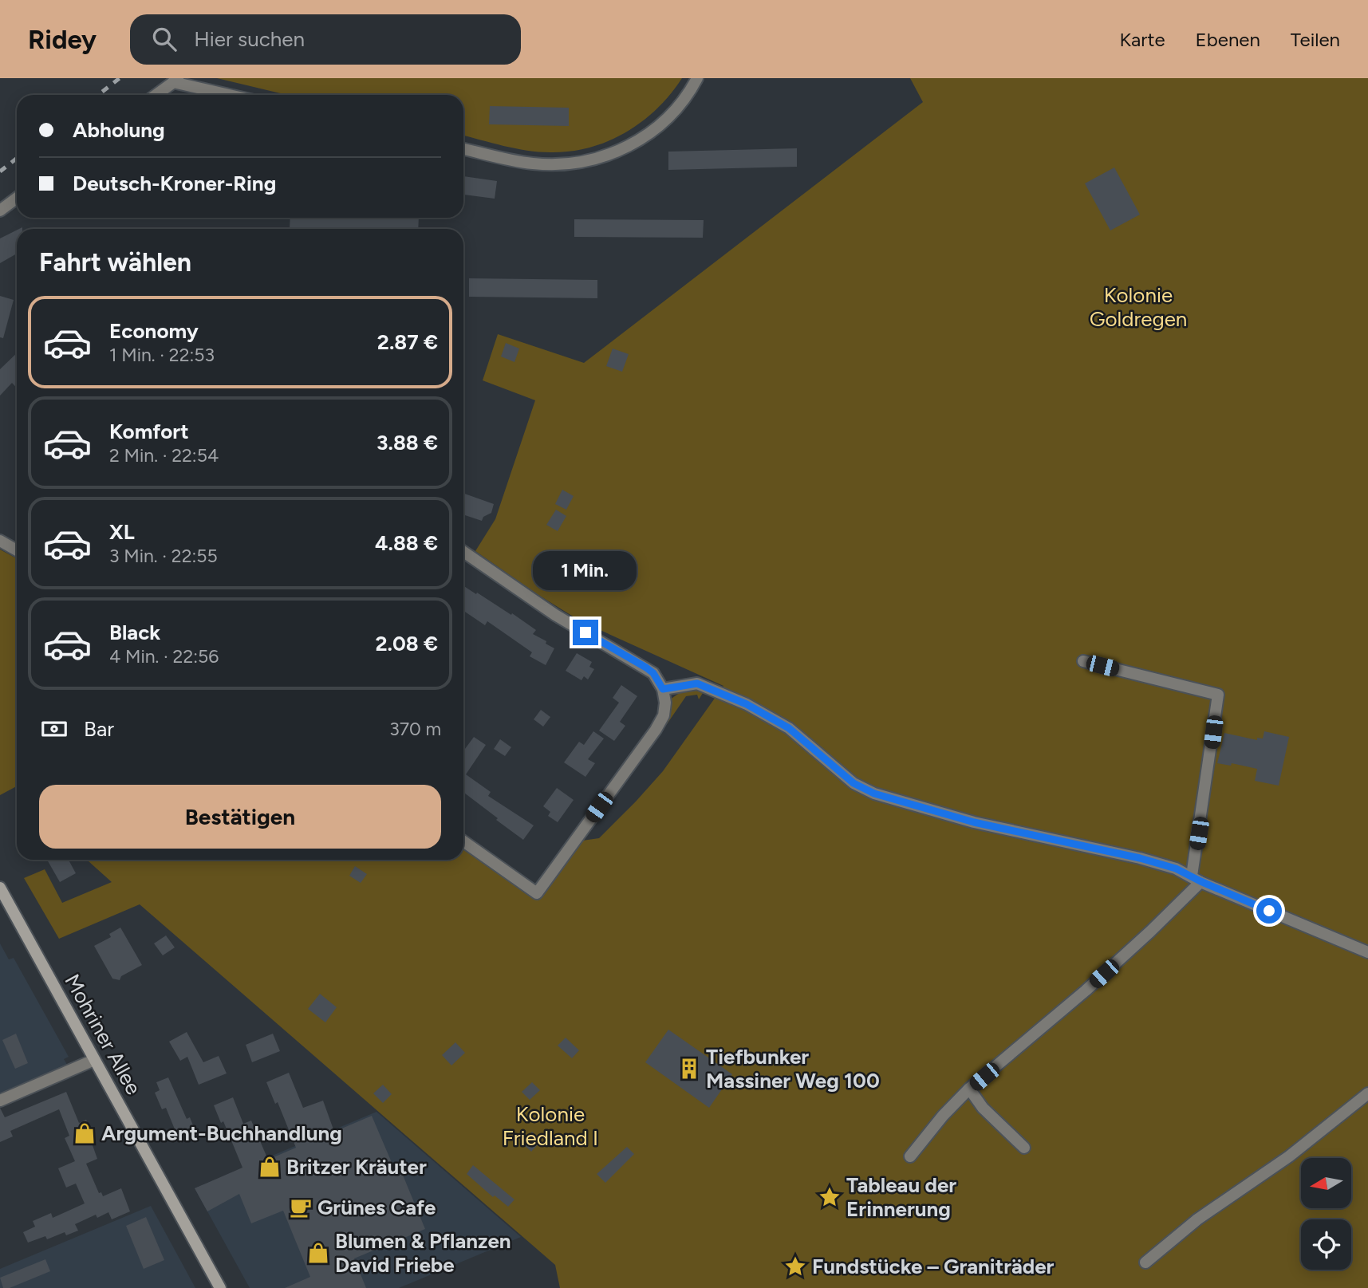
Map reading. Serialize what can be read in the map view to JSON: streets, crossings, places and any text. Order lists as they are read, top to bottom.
{
  "streets": {
    "main road": ["Mohriner Allee"]
  },
  "parks": ["Kolonie Goldregen", "Kolonie Friedland I"],
  "places": {
    "building": ["Tiefbunker Massiner Weg 100"],
    "shop": ["Argument-Buchhandlung", "Britzer Kräuter", "Blumen & Pflanzen David Friebe"],
    "place": ["Tableau der Erinnerung", "Fundstücke – Graniträder"],
    "cafe": ["Grünes Cafe"]
  },
  "north": "left",
  "page": {
    "header": "Ridey",
    "search": "Hier suchen",
    "nav": ["Karte", "Ebenen", "Teilen"],
    "banner": ["Abholung", "Deutsch-Kroner-Ring"],
    "heading": "Fahrt wählen",
    "list": [
      {
        "name": "Economy",
        "note": "1 Min. · 22:53",
        "value": "2.87 €"
      },
      {
        "name": "Komfort",
        "note": "2 Min. · 22:54",
        "value": "3.88 €"
      },
      {
        "name": "XL",
        "note": "3 Min. · 22:55",
        "value": "4.88 €"
      },
      {
        "name": "Black",
        "note": "4 Min. · 22:56",
        "value": "2.08 €"
      }
    ],
    "bubble": "1 Min.",
    "pay": ["Bar", "370 m"],
    "buttons": "Bestätigen"
  }
}
